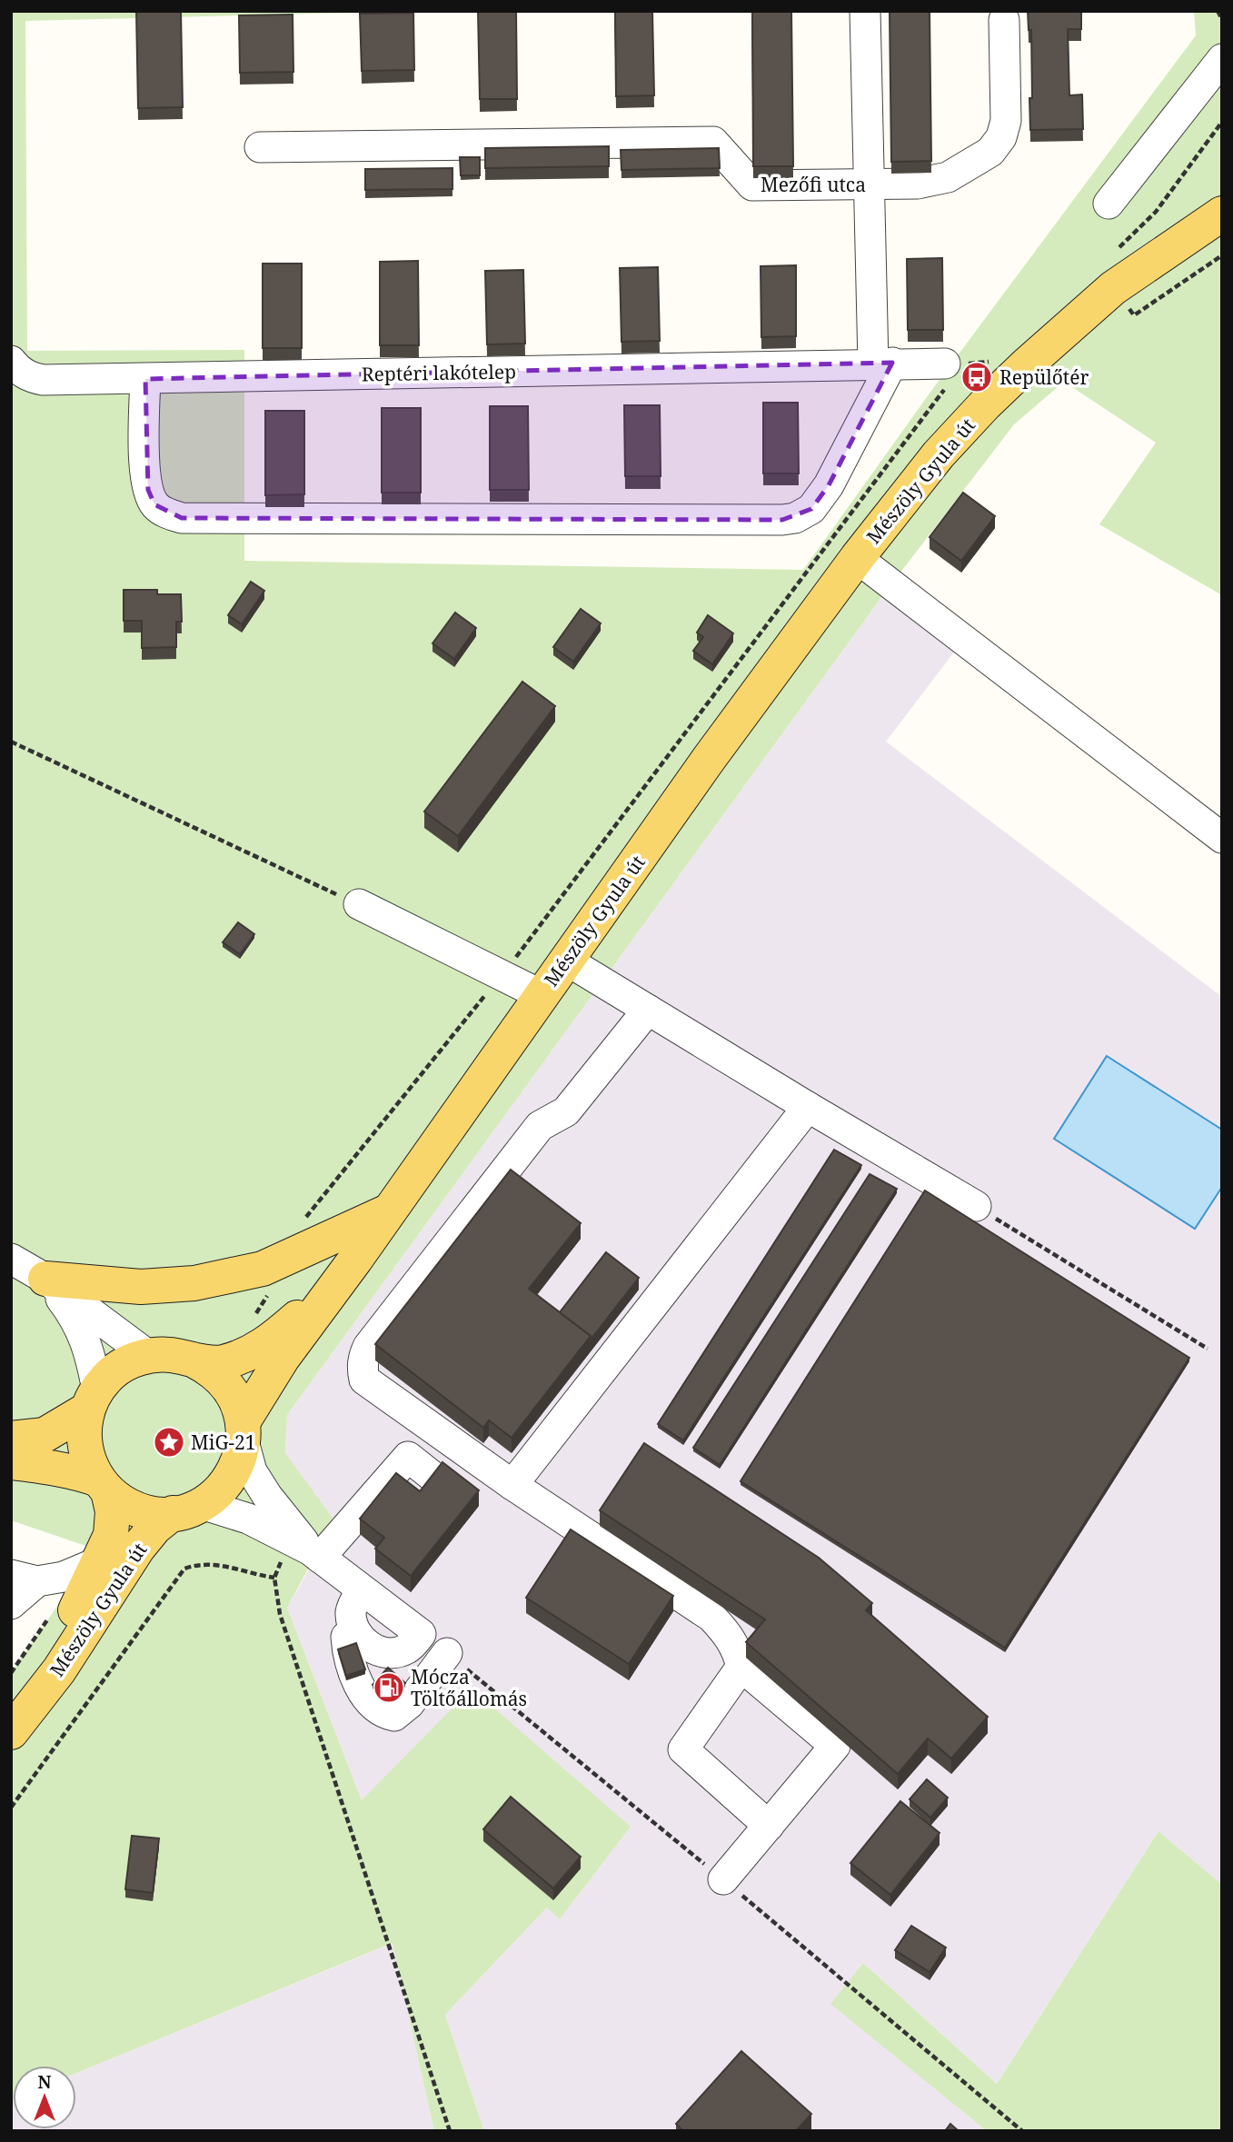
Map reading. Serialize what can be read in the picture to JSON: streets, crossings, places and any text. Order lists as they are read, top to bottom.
{
  "streets": {
    "main road": ["Mészöly Gyula út"],
    "street": ["Mezőfi utca", "Reptéri lakótelep"]
  },
  "places": {
    "bus stop": ["Repülőtér"],
    "place": ["MiG-21"],
    "fuel station": ["Mócza Töltőállomás"]
  },
  "north": "top"
}
